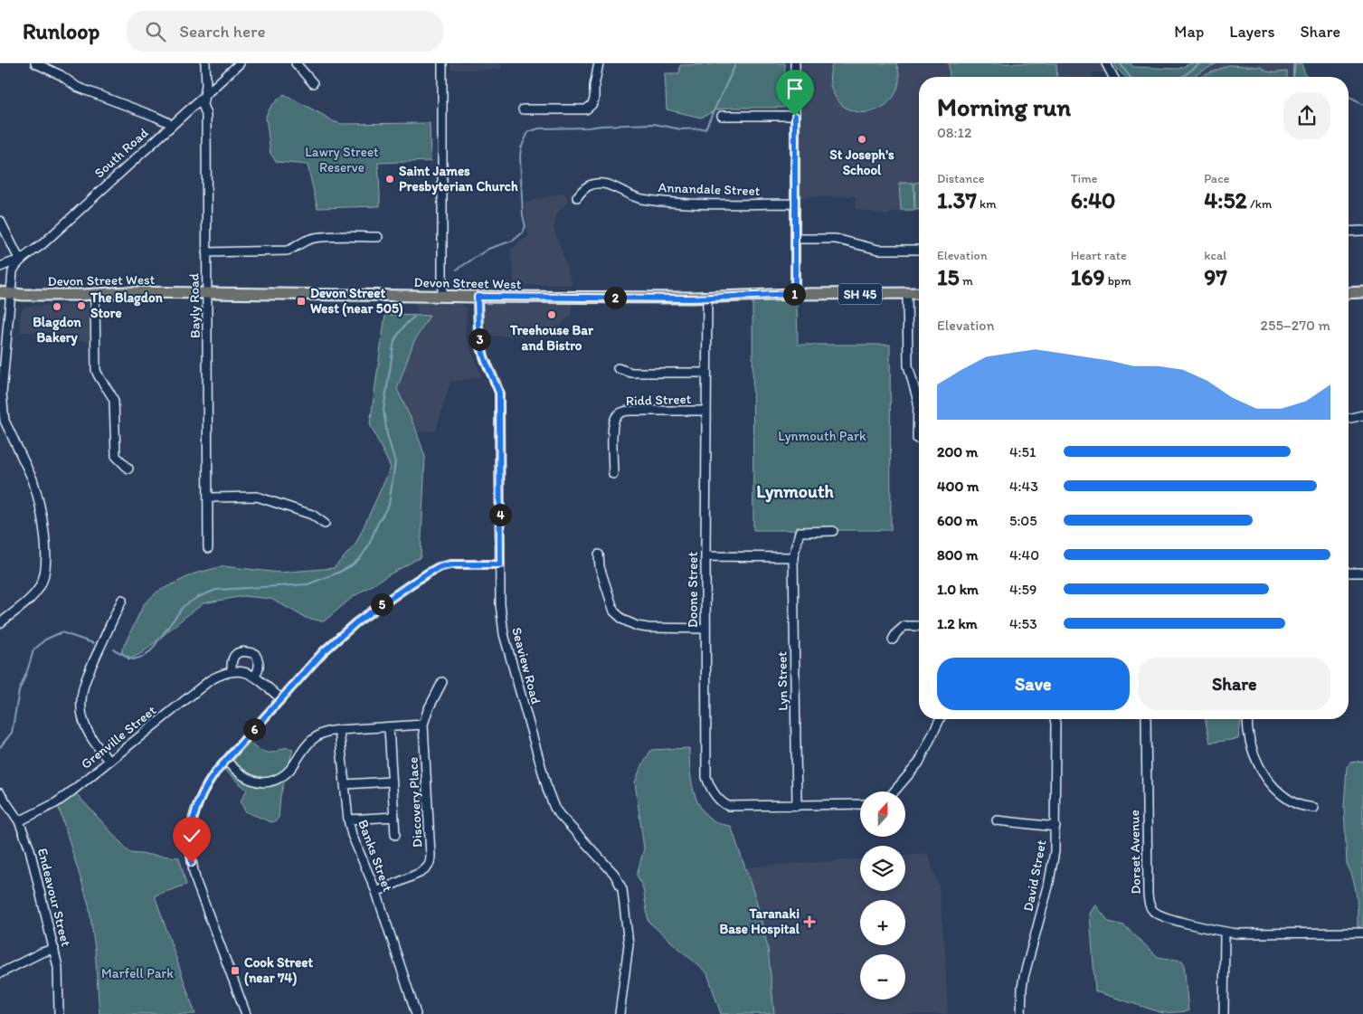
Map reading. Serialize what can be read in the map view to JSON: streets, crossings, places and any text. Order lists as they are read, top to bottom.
{
  "streets": {
    "main road": ["Devon Street West", "SH 45"],
    "street": [
      "South Road",
      "Annandale Street",
      "Bayly Road",
      "Ridd Street",
      "Doone Street",
      "Seaview Road",
      "Lyn Street",
      "Grenville Street",
      "Discovery Place",
      "Dorset Avenue",
      "Banks Street",
      "David Street",
      "Endeavour Street"
    ]
  },
  "crossings": [
    ["South Road", "Bayly Road"],
    ["Devon Street West", "SH 45"],
    ["Devon Street West", "Bayly Road"],
    ["Devon Street West", "Doone Street"],
    ["Devon Street West", "Seaview Road"],
    ["Ridd Street", "Doone Street"],
    ["Doone Street", "Lyn Street"],
    ["Grenville Street", "Endeavour Street"],
    ["Discovery Place", "Banks Street"]
  ],
  "districts": ["Lynmouth"],
  "parks": ["Lawry Street Reserve", "Lynmouth Park", "Marfell Park"],
  "places": {
    "other": [
      "St Joseph's School",
      "Saint James Presbyterian Church",
      "The Blagdon Store",
      "Blagdon Bakery",
      "Treehouse Bar and Bistro"
    ],
    "transit": ["Devon Street West (near 505)", "Cook Street (near 74)"],
    "health": ["Taranaki Base Hospital"]
  },
  "north": "top",
  "page": {
    "header": "Runloop",
    "search": "Search here",
    "nav": ["Map", "Layers", "Share"],
    "heading": ["Morning run", "08:12"],
    "stats": [
      ["Distance", "1.37 km"],
      ["Time", "6:40"],
      ["Pace", "4:52 /km"],
      ["Elevation", "15 m"],
      ["Heart rate", "169 bpm"],
      ["kcal", "97"]
    ],
    "pins": [
      "1",
      "2",
      "3",
      "4",
      "5",
      "6"
    ],
    "chart": ["Elevation", "255–270 m"],
    "list": [
      {
        "name": "200 m",
        "note": "4:51"
      },
      {
        "name": "400 m",
        "note": "4:43"
      },
      {
        "name": "600 m",
        "note": "5:05"
      },
      {
        "name": "800 m",
        "note": "4:40"
      },
      {
        "name": "1.0 km",
        "note": "4:59"
      },
      {
        "name": "1.2 km",
        "note": "4:53"
      }
    ],
    "buttons": ["Save", "Share"],
    "map_buttons": ["+", "−"]
  }
}
